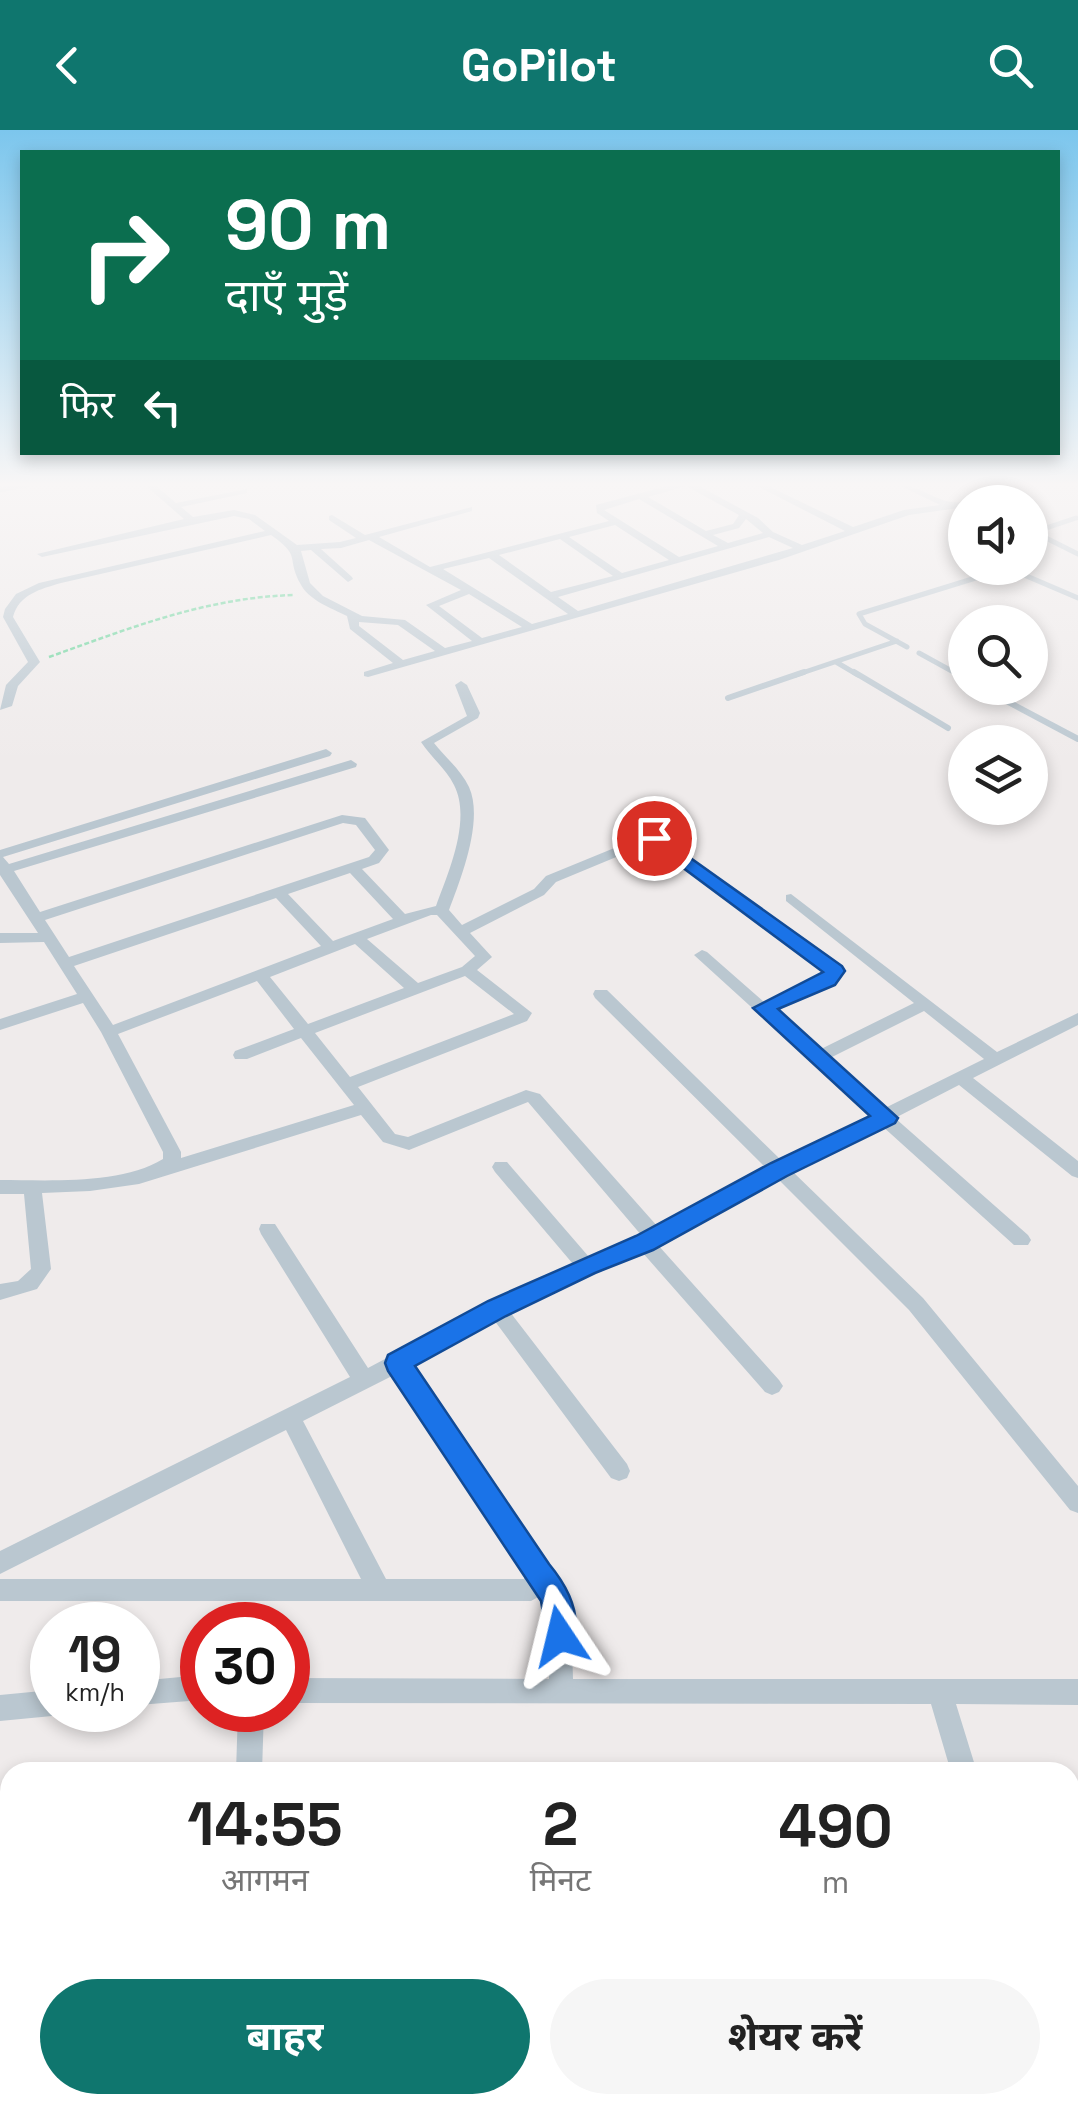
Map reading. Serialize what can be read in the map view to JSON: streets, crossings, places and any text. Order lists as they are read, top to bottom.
{
  "page": {
    "header": "GoPilot",
    "turn": ["90 m", "दाएँ मुड़ें"],
    "then": "फिर",
    "speed": "19 km/h",
    "limit": "30",
    "eta": [
      "14:55",
      "आगमन",
      "2",
      "मिनट",
      "490",
      "m"
    ],
    "buttons": ["बाहर", "शेयर करें"]
  }
}
